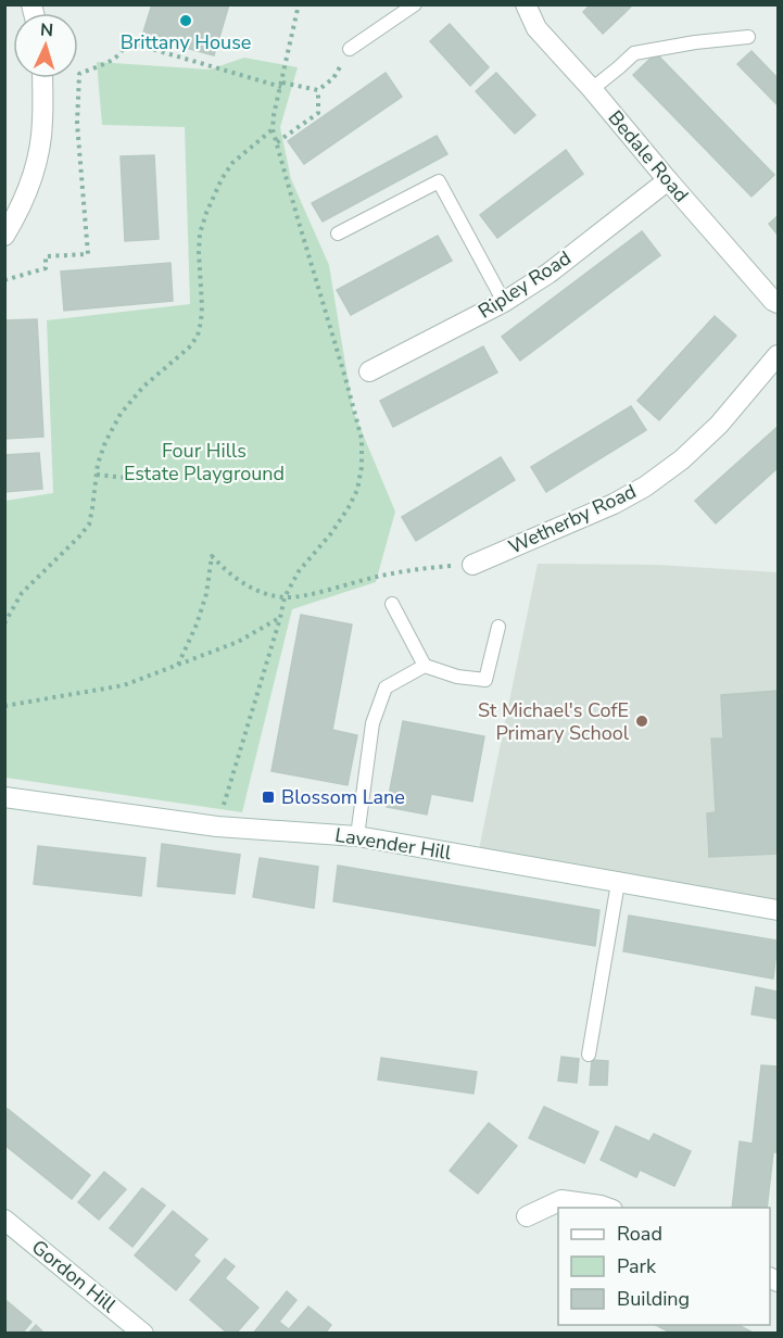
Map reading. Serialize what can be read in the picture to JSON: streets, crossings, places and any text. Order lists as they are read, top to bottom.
{
  "streets": {
    "street": [
      "Bedale Road",
      "Ripley Road",
      "Wetherby Road",
      "Lavender Hill",
      "Gordon Hill"
    ]
  },
  "crossings": [
    ["Bedale Road", "Ripley Road"]
  ],
  "parks": ["Four Hills Estate Playground"],
  "places": {
    "other": ["Brittany House", "St Michael's CofE Primary School"],
    "transit": ["Blossom Lane"]
  },
  "legend": ["Road", "Park", "Building"],
  "north": "top"
}
